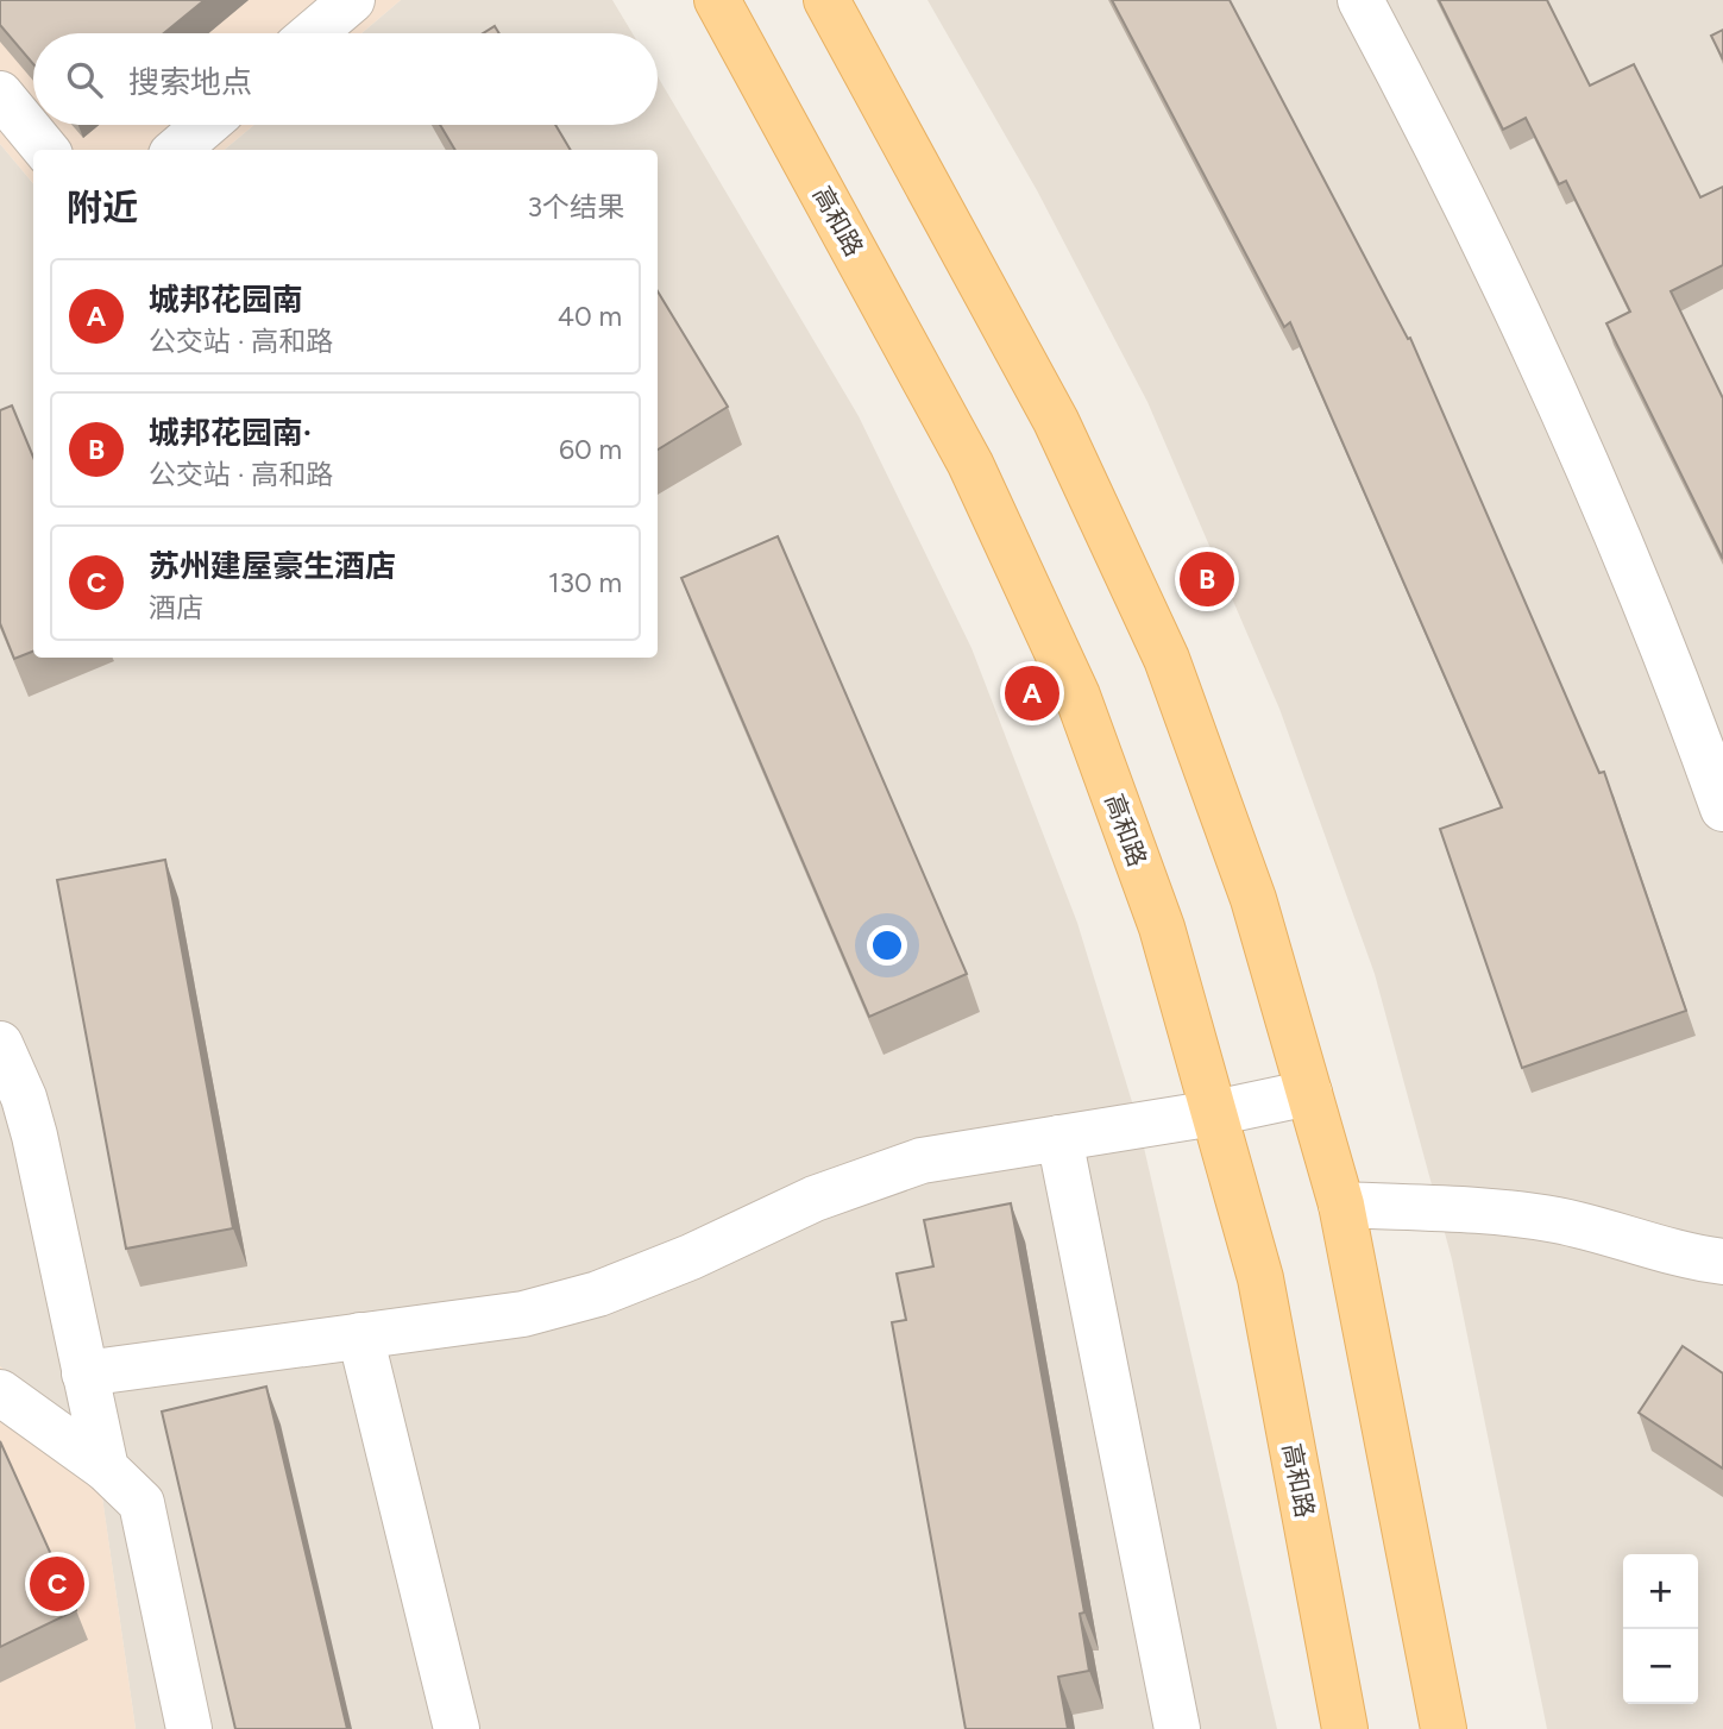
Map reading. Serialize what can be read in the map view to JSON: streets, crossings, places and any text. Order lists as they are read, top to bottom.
{
  "streets": {
    "main road": ["高和路"]
  },
  "page": {
    "search": "搜索地点",
    "heading": ["附近", "3个结果"],
    "list": [
      {
        "mark": "A",
        "name": "城邦花园南",
        "note": "公交站 · 高和路",
        "value": "40 m"
      },
      {
        "mark": "B",
        "name": "城邦花园南·",
        "note": "公交站 · 高和路",
        "value": "60 m"
      },
      {
        "mark": "C",
        "name": "苏州建屋豪生酒店",
        "note": "酒店",
        "value": "130 m"
      }
    ],
    "pins": ["B", "A", "C"],
    "map_buttons": ["+", "−"]
  }
}
